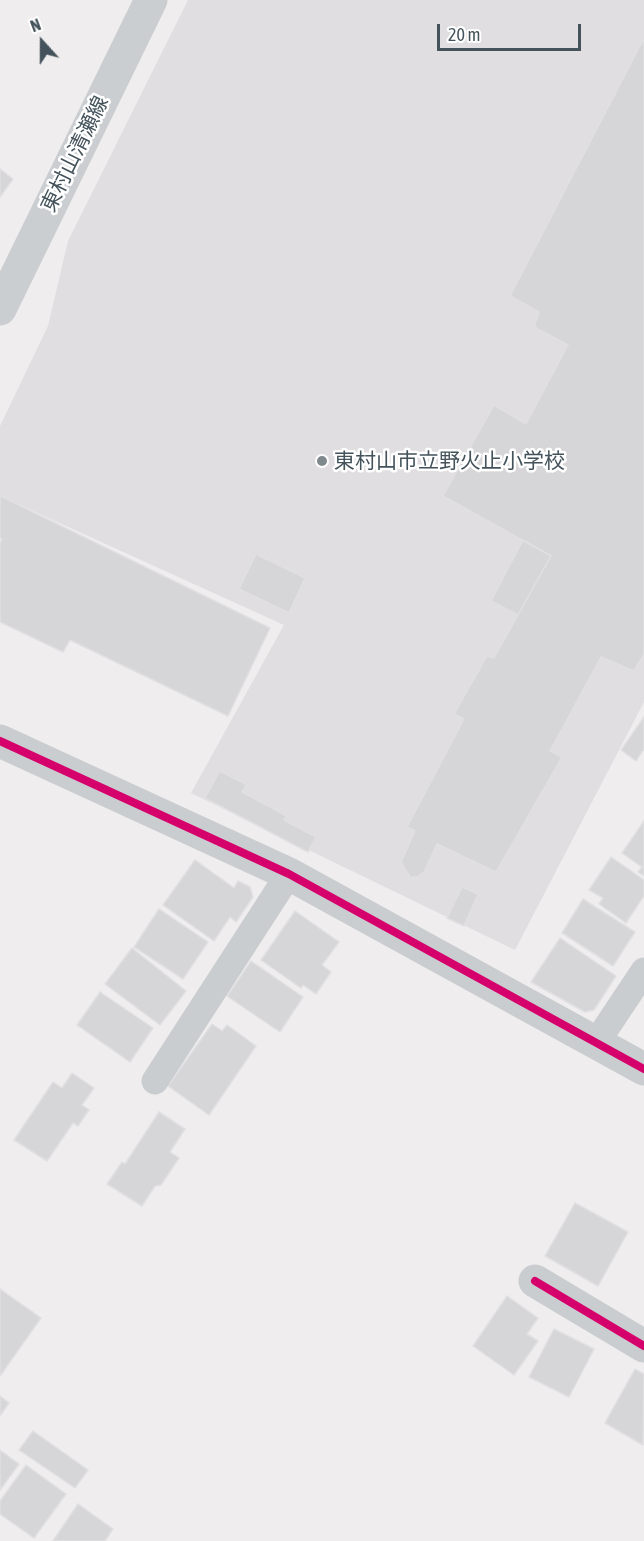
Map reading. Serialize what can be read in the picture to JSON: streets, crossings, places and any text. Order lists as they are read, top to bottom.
{
  "streets": {
    "main road": ["東村山清瀬線"]
  },
  "places": ["東村山市立野火止小学校"],
  "scale_bar": "20 m",
  "north": "top"
}
